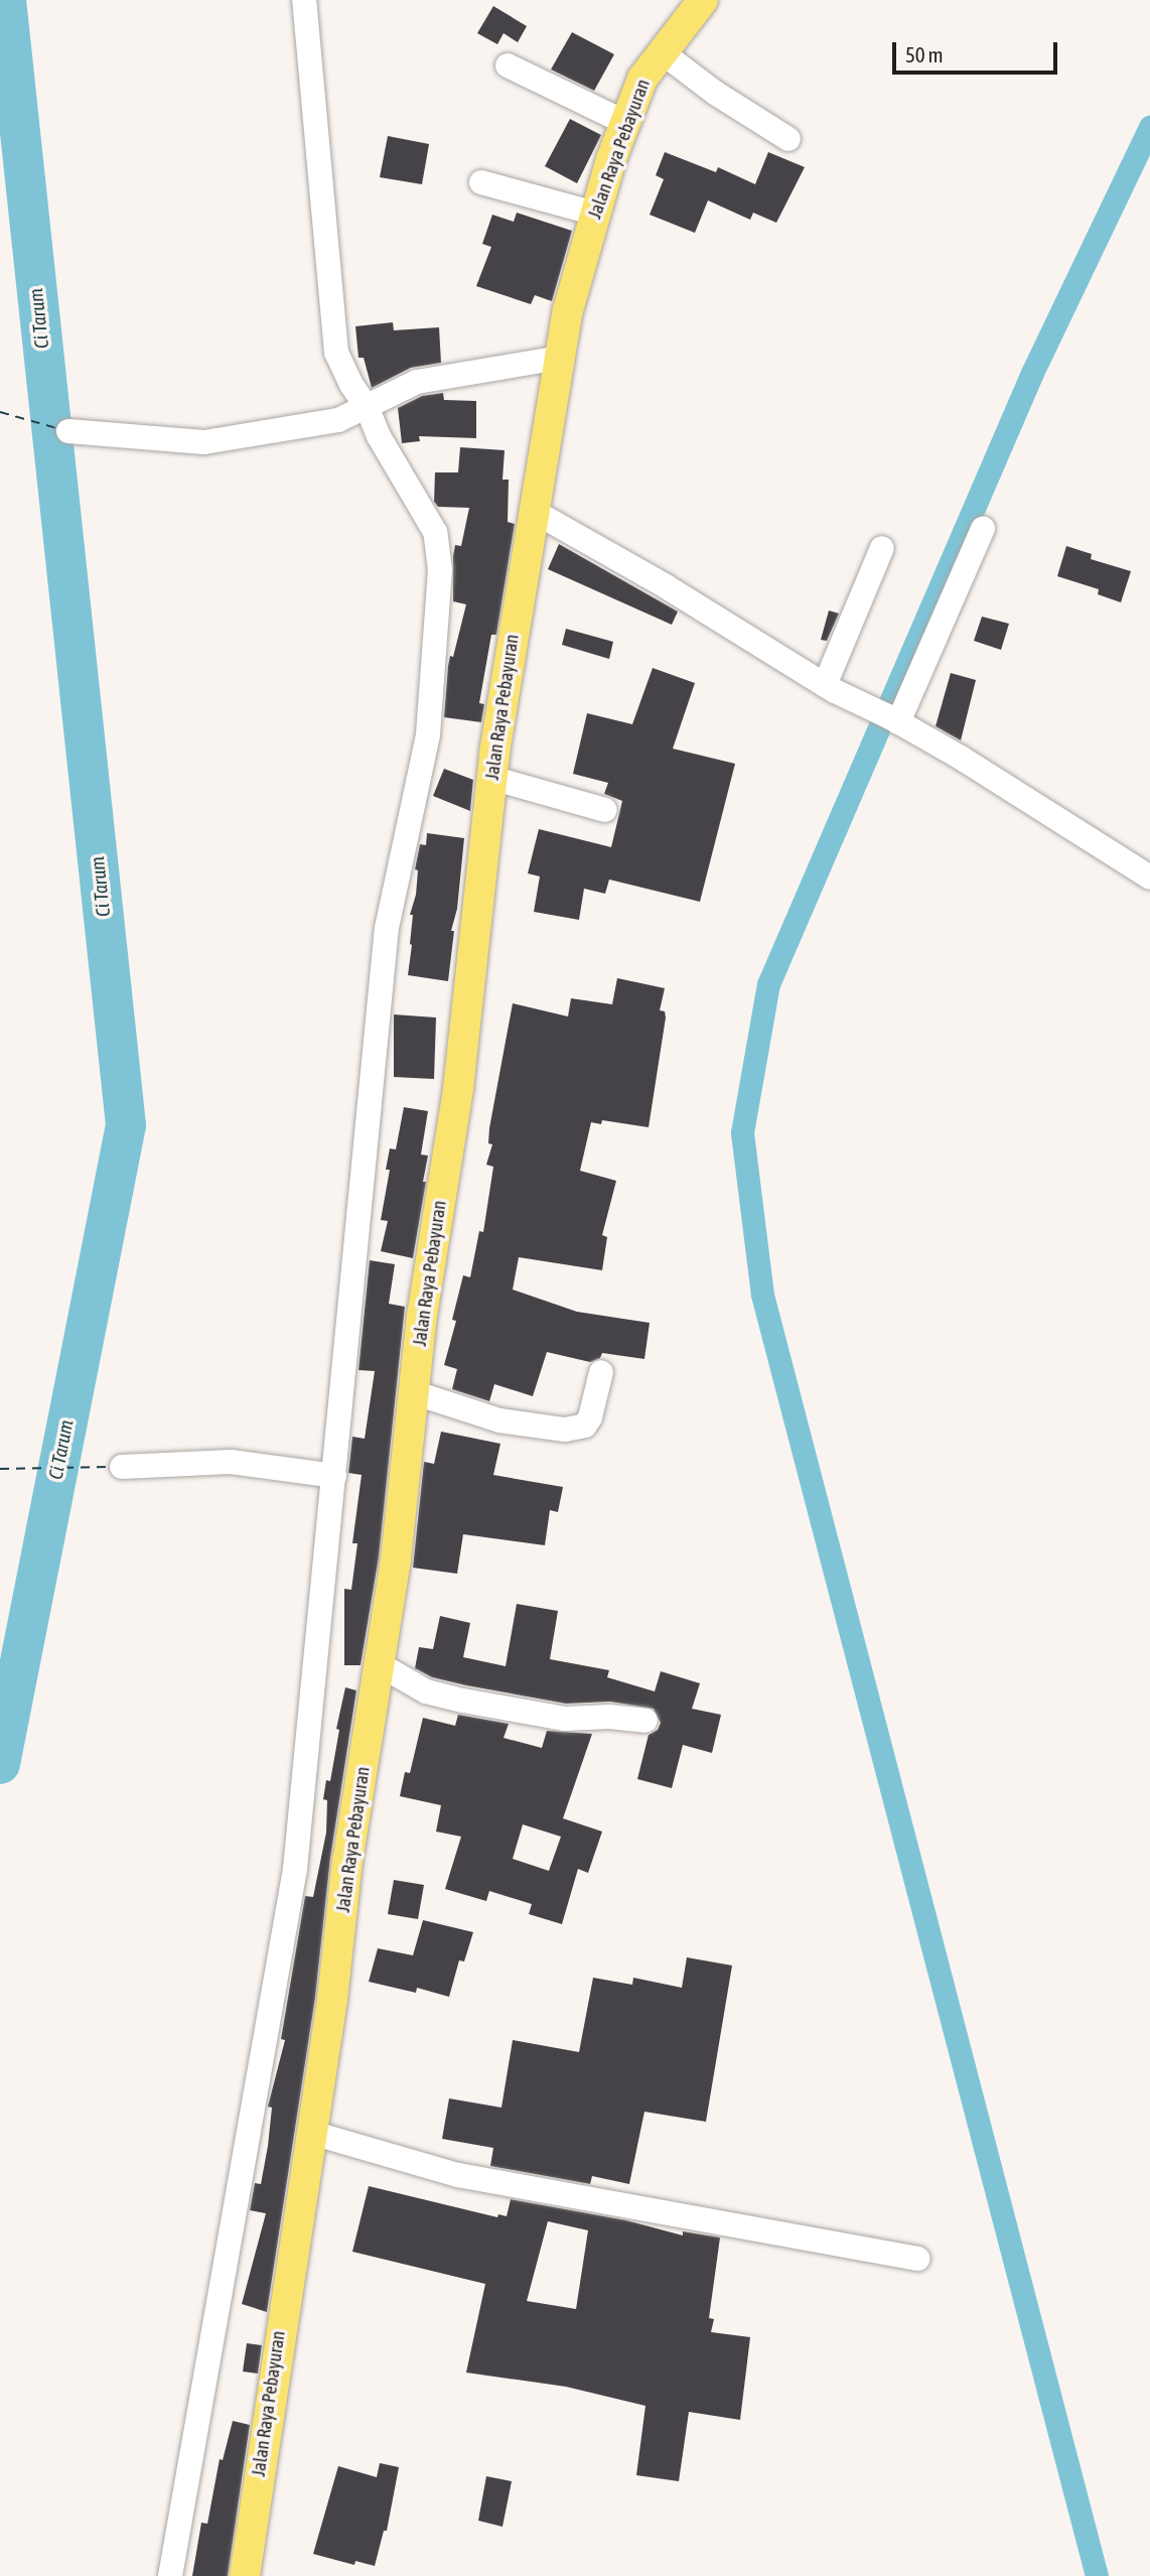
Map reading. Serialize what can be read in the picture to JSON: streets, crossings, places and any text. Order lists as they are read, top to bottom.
{
  "streets": {
    "main road": ["Jalan Raya Pebayuran"]
  },
  "water": ["Ci Tarum"],
  "scale_bar": "50 m"
}
